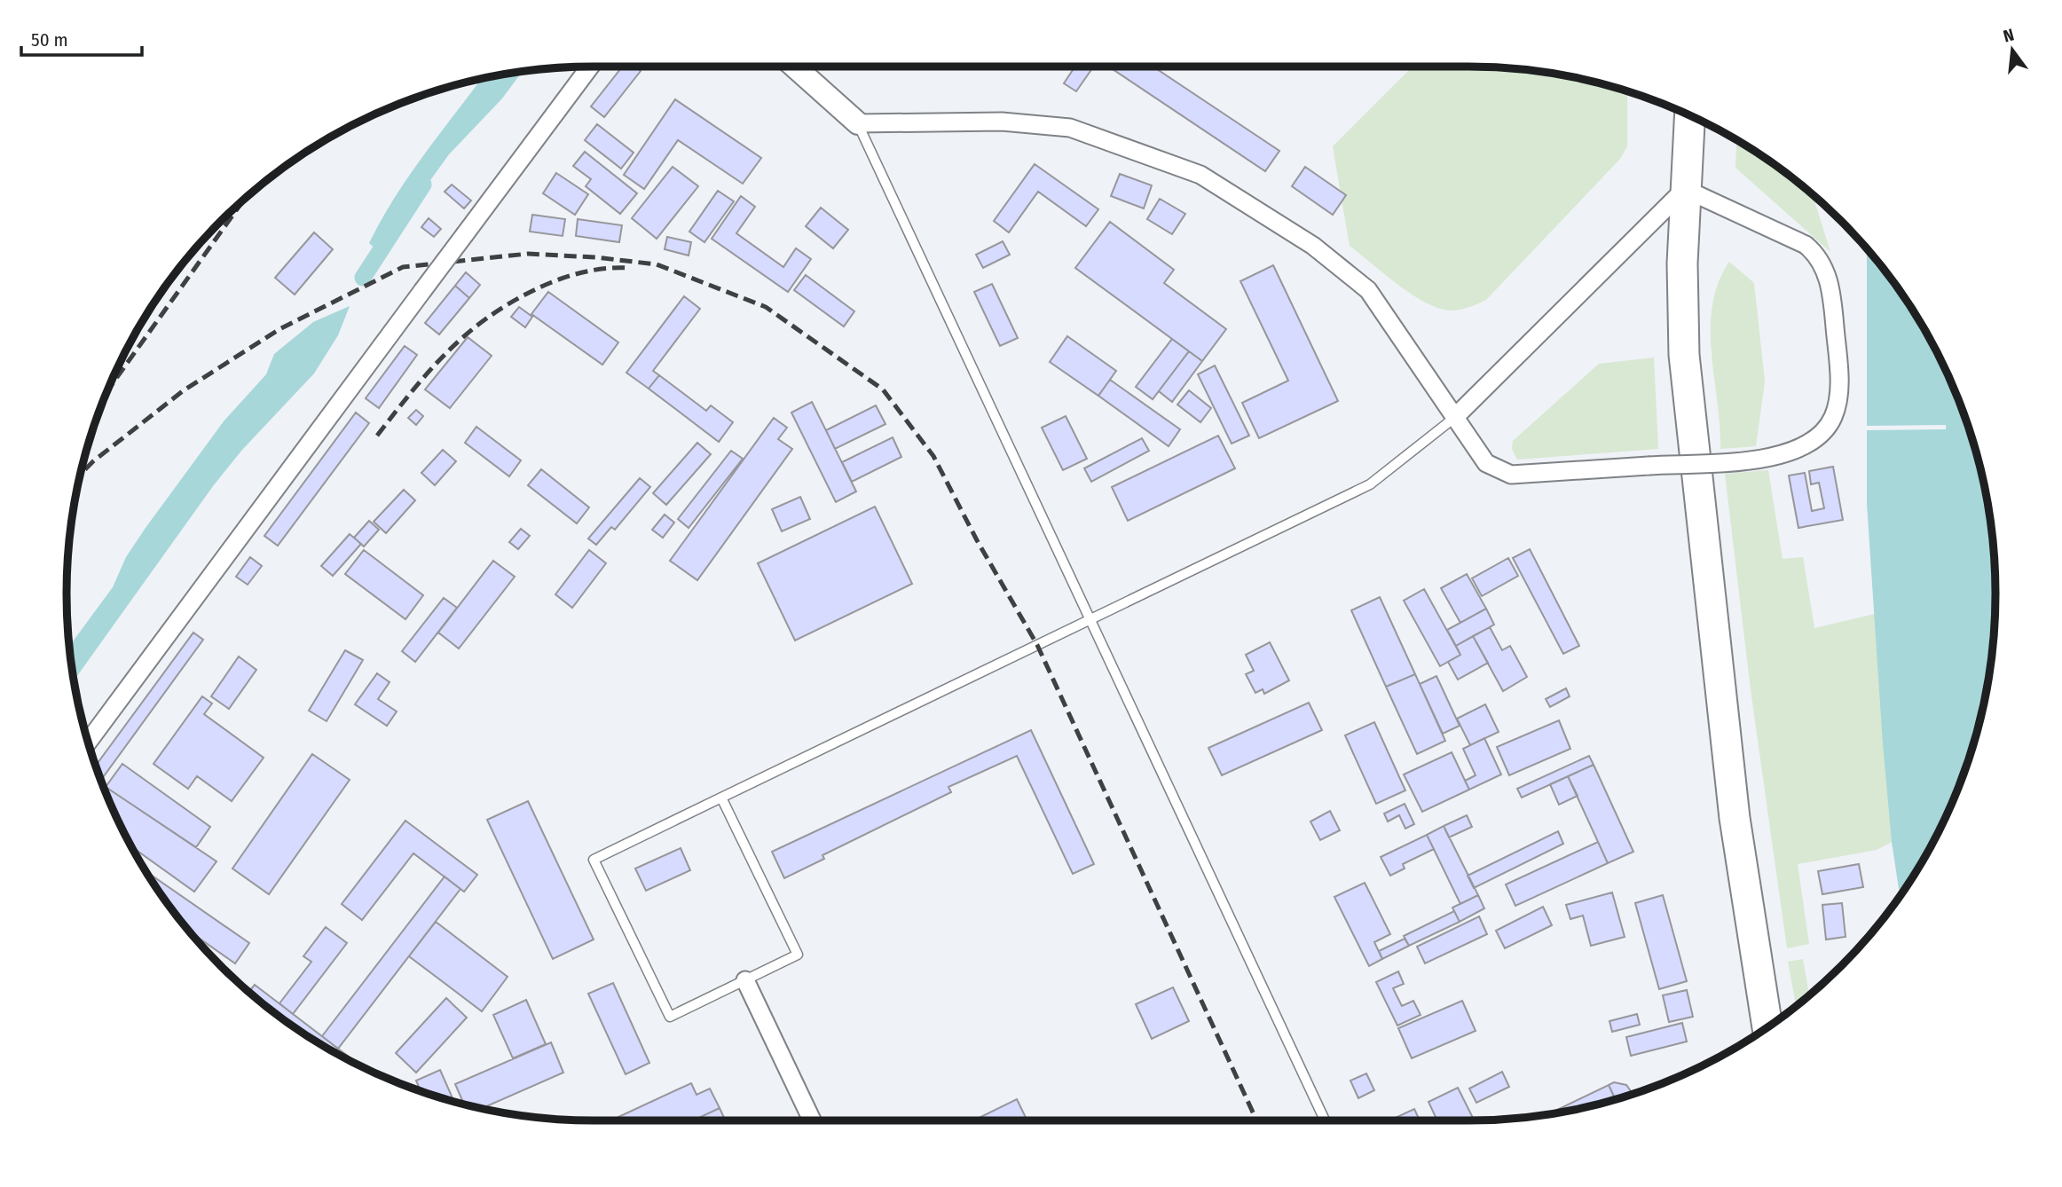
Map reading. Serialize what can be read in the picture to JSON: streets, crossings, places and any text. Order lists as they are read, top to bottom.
{
  "scale_bar": "50 m",
  "north": "top"
}
